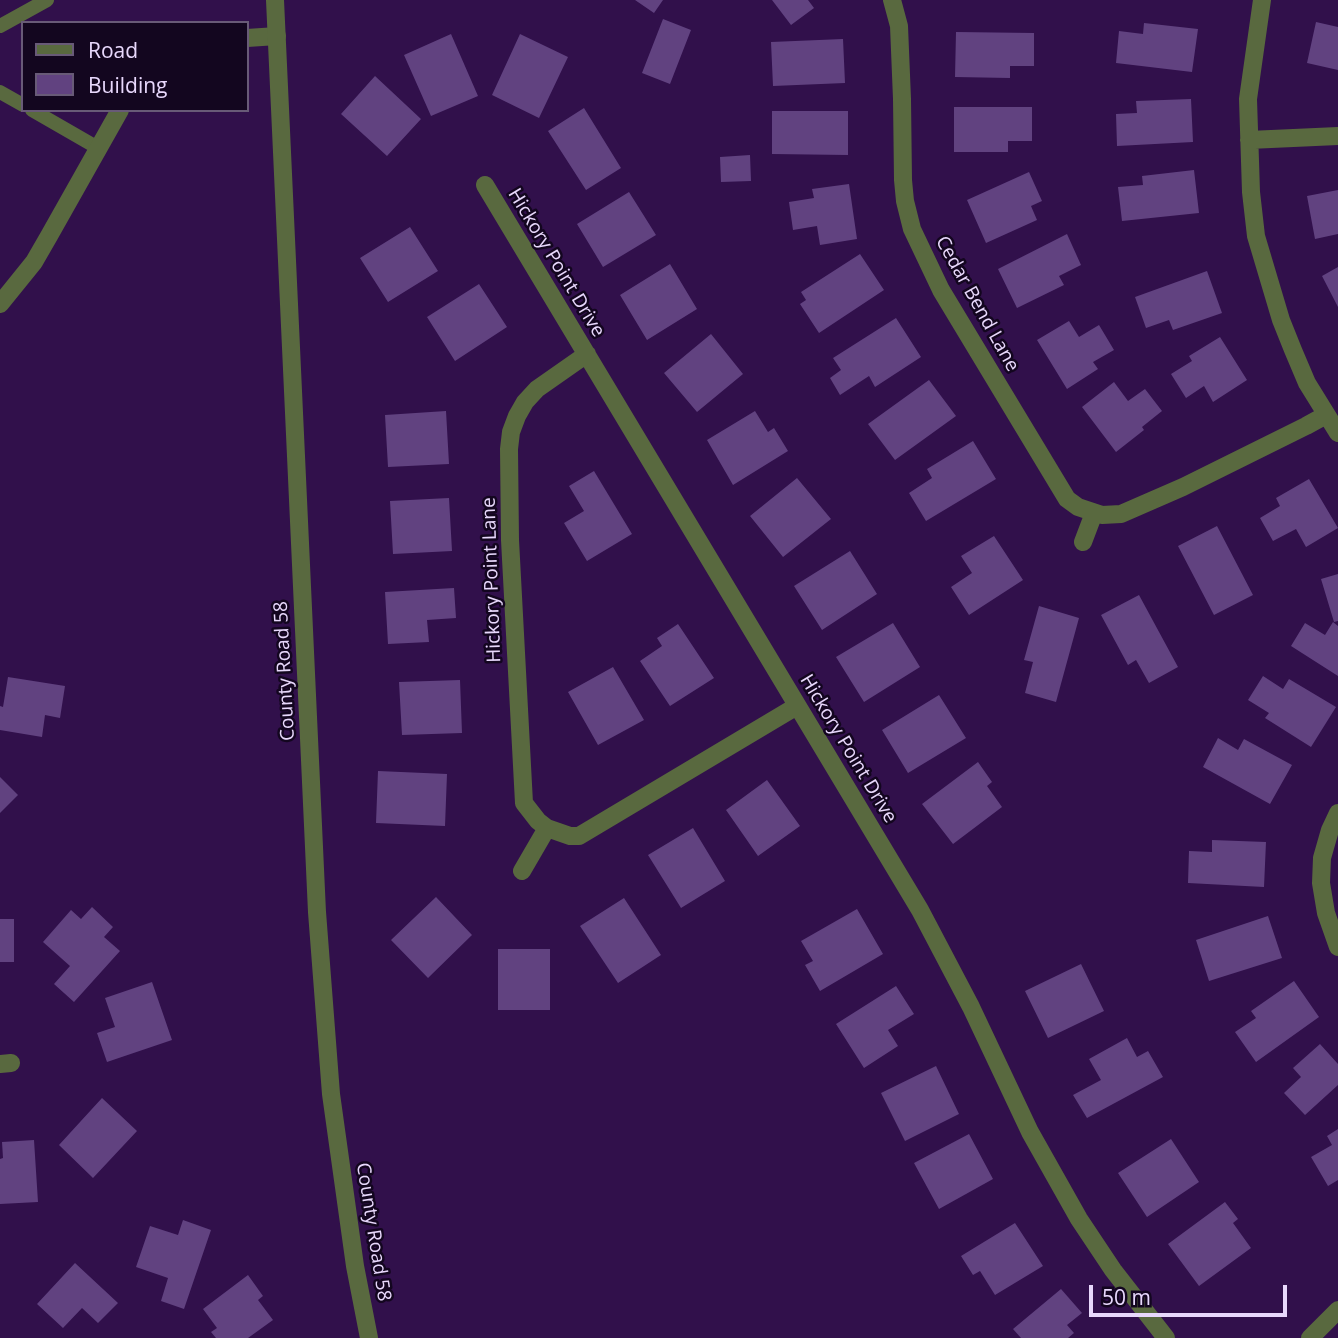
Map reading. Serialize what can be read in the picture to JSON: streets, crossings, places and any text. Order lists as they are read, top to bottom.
{
  "streets": {
    "street": [
      "Hickory Point Drive",
      "Cedar Bend Lane",
      "Hickory Point Lane",
      "County Road 58"
    ]
  },
  "crossings": [
    ["Hickory Point Drive", "Hickory Point Lane"]
  ],
  "legend": ["Road", "Building"],
  "scale_bar": "50 m"
}
